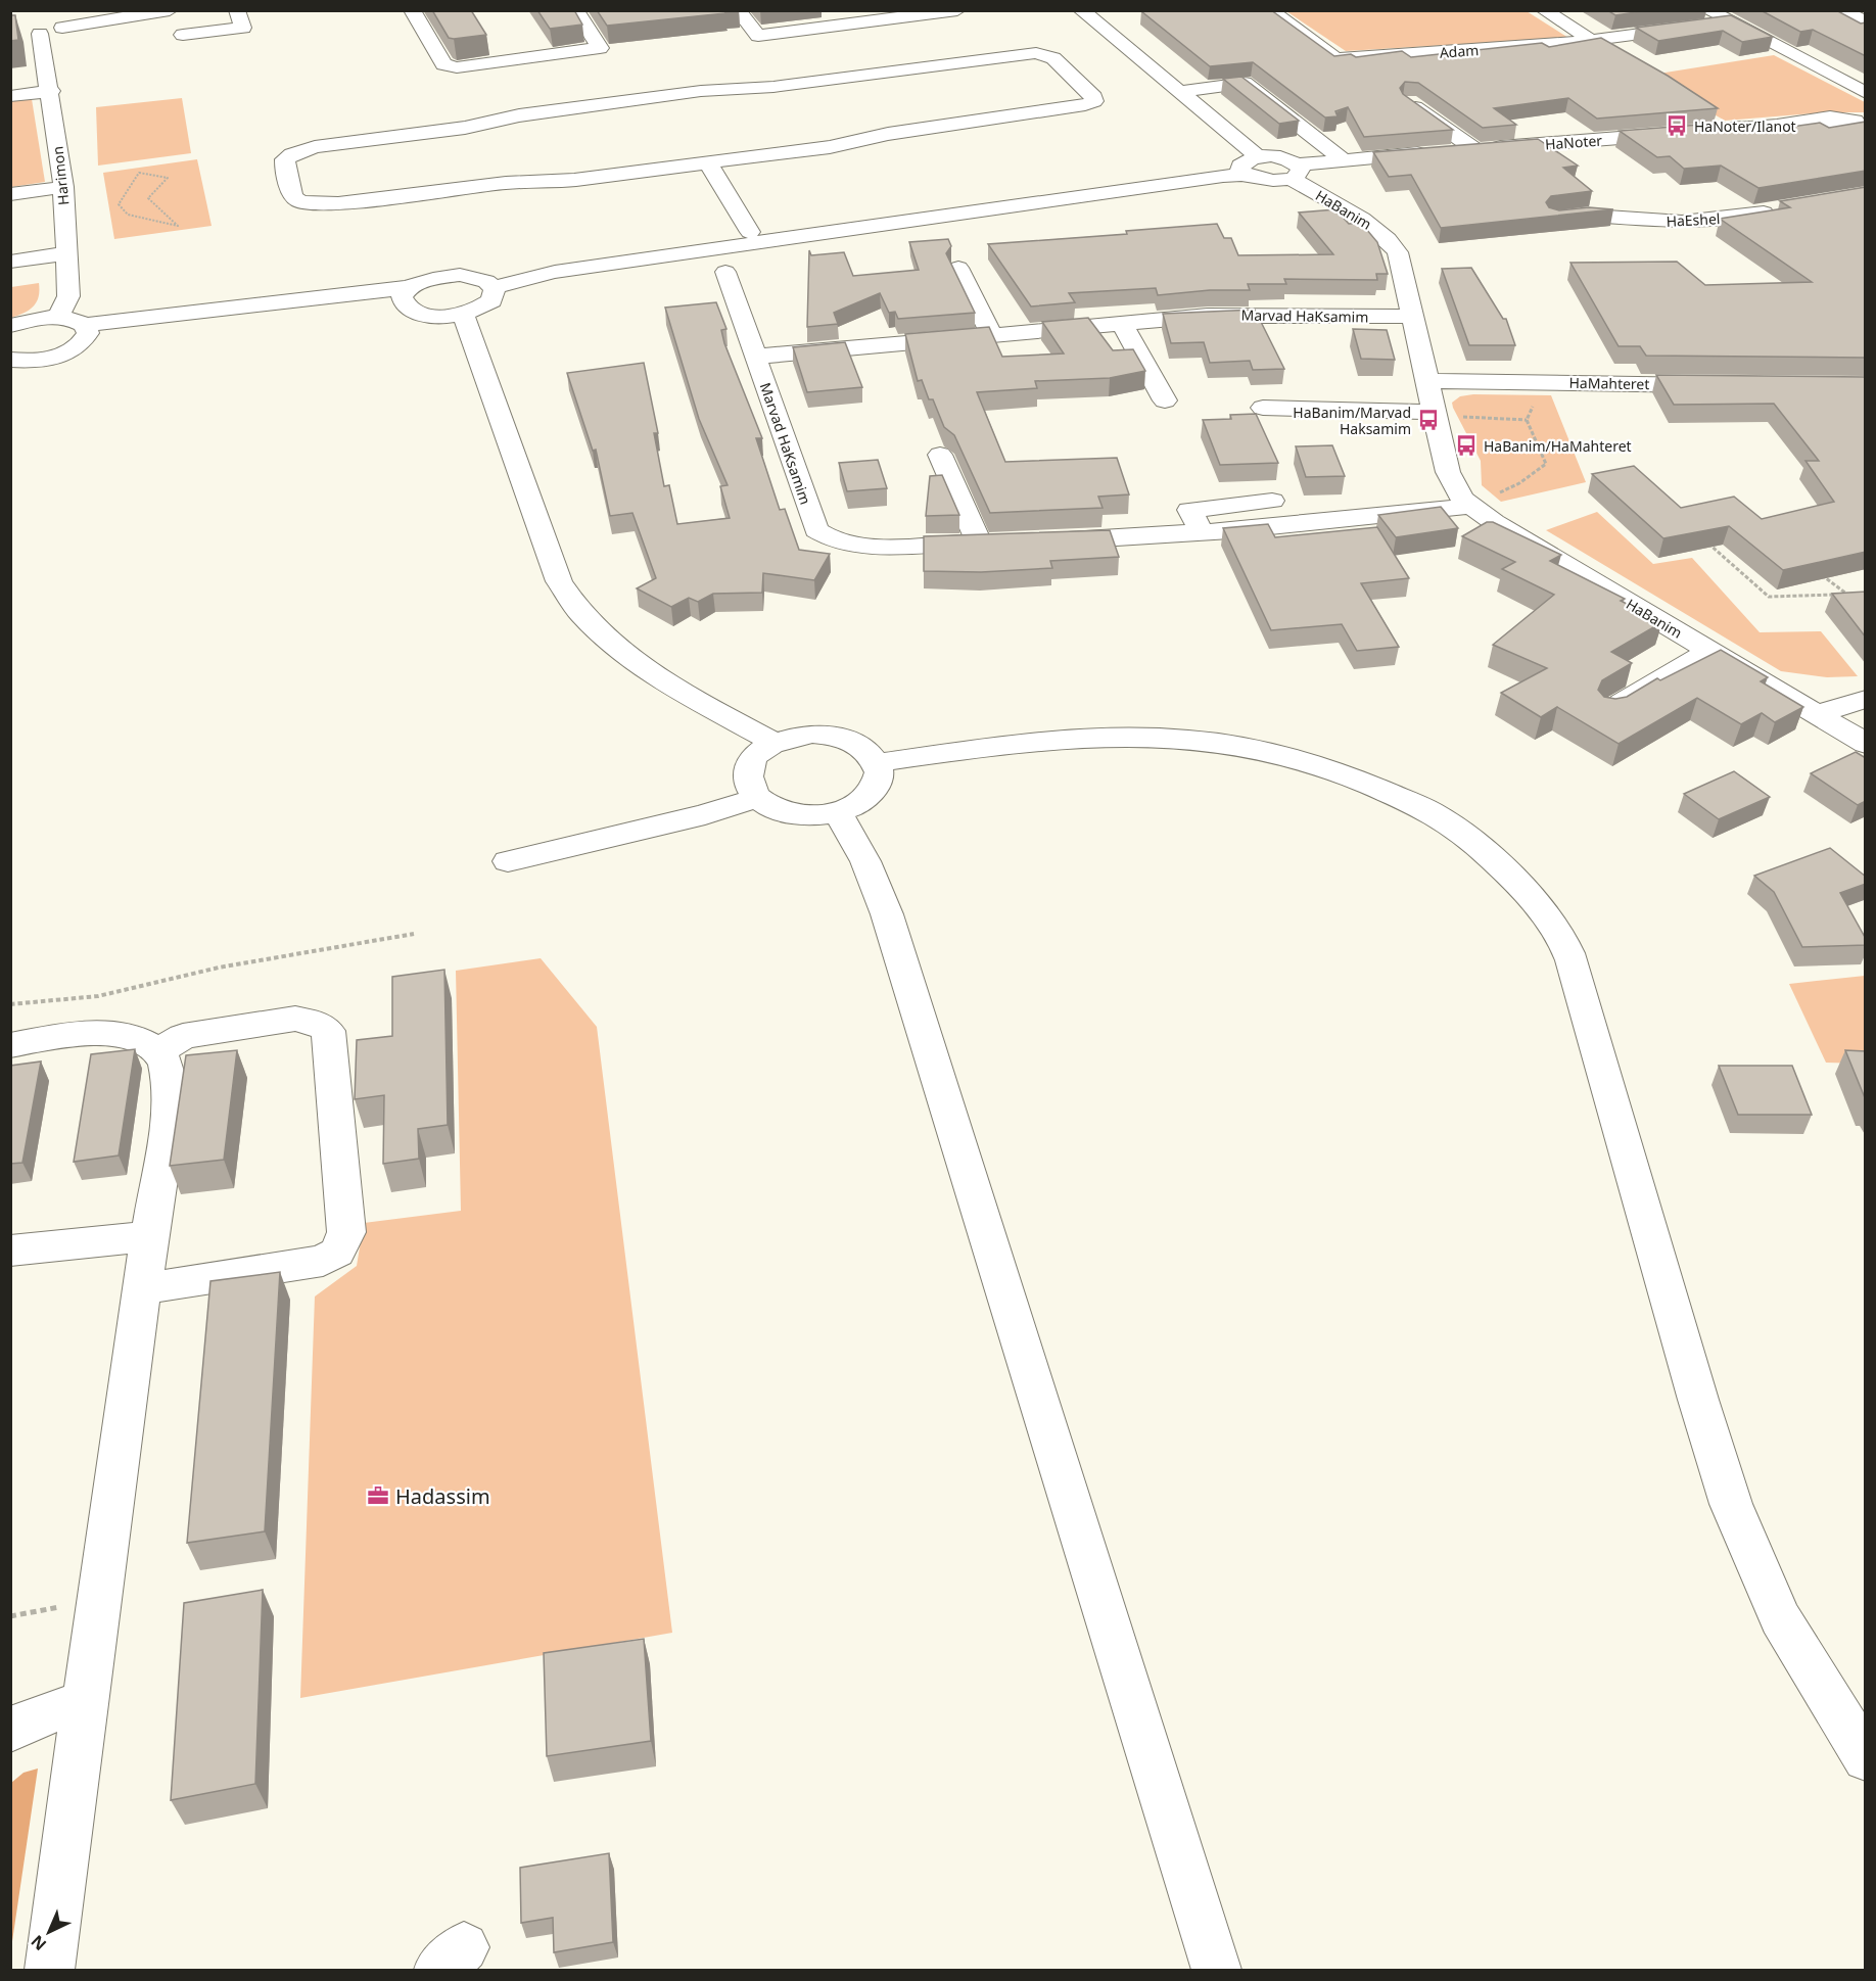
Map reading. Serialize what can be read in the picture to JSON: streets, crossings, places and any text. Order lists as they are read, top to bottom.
{
  "streets": {
    "street": [
      "Adam",
      "HaNoter",
      "Harimon",
      "HaBanim",
      "HaEshel",
      "Marvad HaKsamim",
      "HaMahteret"
    ]
  },
  "crossings": [
    ["HaNoter", "HaBanim"],
    ["HaBanim", "Marvad HaKsamim"],
    ["HaBanim", "HaMahteret"]
  ],
  "places": {
    "bus stop": ["HaNoter/Ilanot", "HaBanim/Marvad Haksamim", "HaBanim/HaMahteret"],
    "office": ["Hadassim"]
  },
  "north": "bottom left"
}
